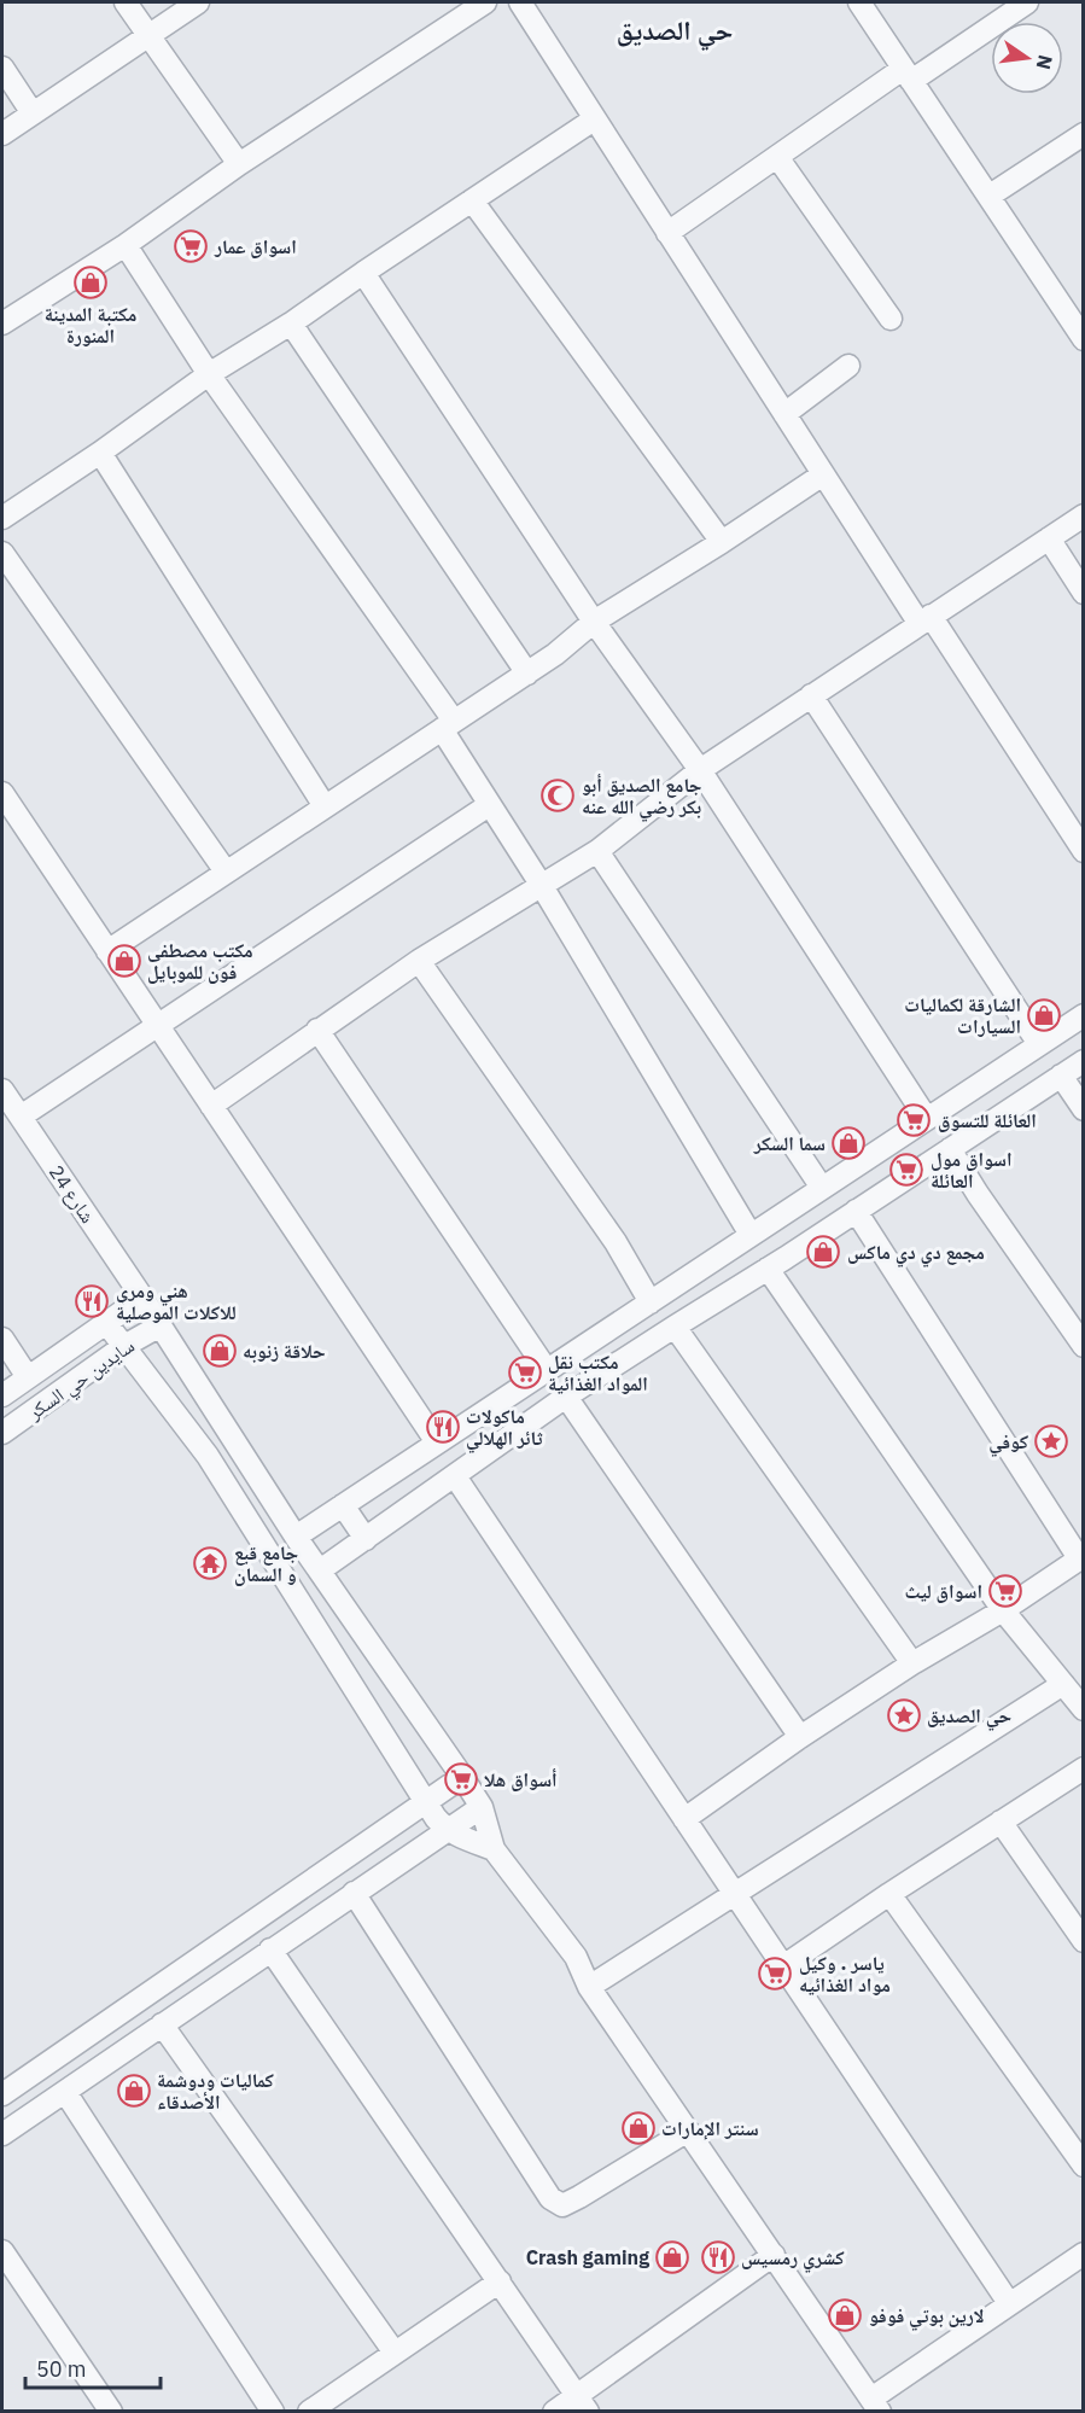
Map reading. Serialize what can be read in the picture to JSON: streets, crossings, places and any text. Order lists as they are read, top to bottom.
{
  "streets": {
    "street": ["شارع 24", "سايدين حي السكر"]
  },
  "crossings": [
    ["شارع 24", "سايدين حي السكر"]
  ],
  "districts": ["حي الصديق"],
  "places": {
    "supermarket": [
      "اسواق عمار",
      "العائلة للتسوق",
      "اسواق مول العائلة",
      "مكتب نقل المواد الغذائية",
      "اسواق ليث",
      "أسواق هلا",
      "ياسر . وكيل مواد الغذائيه"
    ],
    "shop": [
      "مكتبة المدينة المنورة",
      "مكتب مصطفى فون للموبايل",
      "الشارقة لكماليات السيارات",
      "سما السكر",
      "مجمع دي دي ماكس",
      "حلاقة زنوبه",
      "كماليات ودوشمة الأصدقاء",
      "سنتر الإمارات",
      "Crash gaming",
      "لارين بوتي فوفو"
    ],
    "mosque": ["جامع الصديق أبو بكر رضي الله عنه"],
    "restaurant": ["هني ومري للاكلات الموصلية", "ماكولات ثائر الهلالي", "كشري رمسيس"],
    "place": ["كوفي", "حي الصديق"],
    "temple": ["جامع قبع و السمان"]
  },
  "scale_bar": "50 m",
  "north": "right"
}
